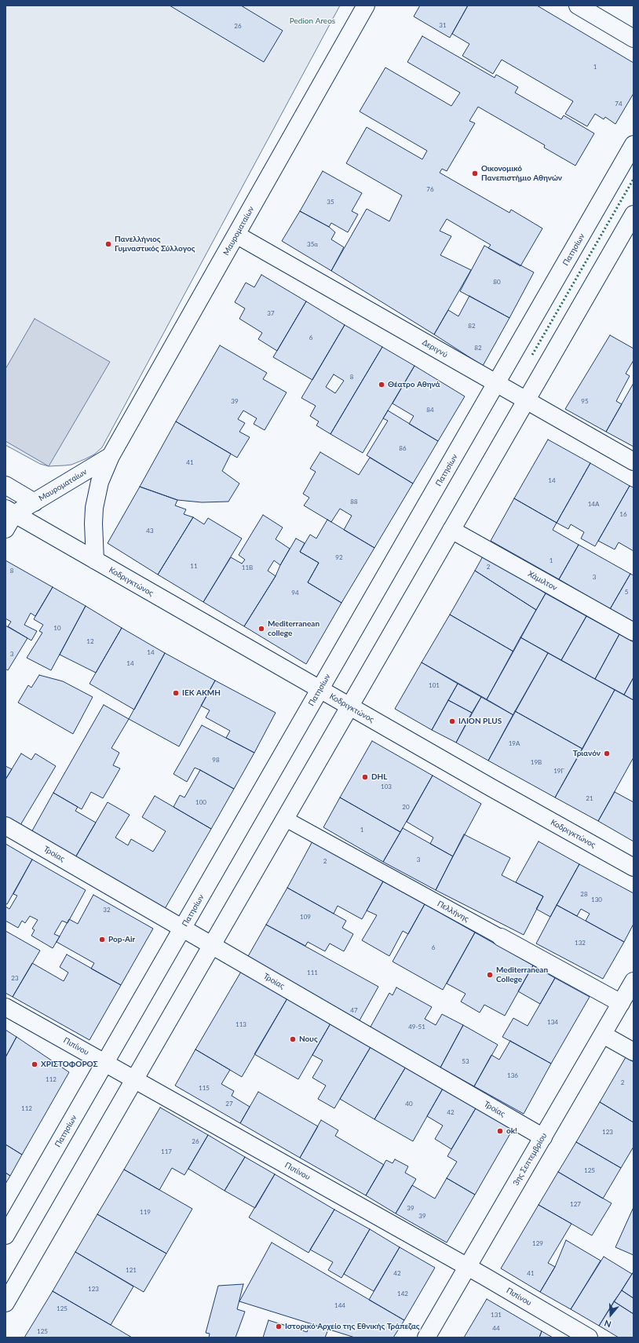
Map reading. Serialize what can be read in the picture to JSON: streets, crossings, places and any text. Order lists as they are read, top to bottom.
{
  "streets": {
    "main road": [
      "Μαυροματαίων",
      "Πατησίων",
      "Δεριγνύ",
      "Χάμιλτον",
      "Κοδριγκτώνος",
      "Τροίας",
      "Πελλήνης",
      "Πιπίνου",
      "3ης Σεπτεμβρίου"
    ]
  },
  "crossings": [
    ["Μαυροματαίων", "Δεριγνύ"],
    ["Μαυροματαίων", "Κοδριγκτώνος"],
    ["Πατησίων", "Δεριγνύ"],
    ["Πατησίων", "Κοδριγκτώνος"],
    ["Πατησίων", "Τροίας"],
    ["Πατησίων", "Πιπίνου"],
    ["Τροίας", "3ης Σεπτεμβρίου"],
    ["Πελλήνης", "3ης Σεπτεμβρίου"],
    ["Πιπίνου", "3ης Σεπτεμβρίου"]
  ],
  "parks": ["Pedion Areos"],
  "places": [
    "Οικονομικό Πανεπιστήμιο Αθηνών",
    "Πανελλήνιος Γυμναστικός Σύλλογος",
    "Θέατρο Αθηνά",
    "Mediterranean college",
    "ΙΕΚ ΑΚΜΗ",
    "ΙΛΙΟΝ PLUS",
    "Τριανόν",
    "DHL",
    "Pop-Air",
    "Mediterranean College",
    "Νους",
    "ΧΡΙΣΤΟΦΟΡΟΣ",
    "ok!",
    "Ιστορικό Αρχείο της Εθνικής Τράπεζας"
  ],
  "house_numbers": [
    "31",
    "26",
    "1",
    "74",
    "76",
    "35",
    "35α",
    "80",
    "37",
    "82",
    "6",
    "82",
    "8",
    "39",
    "95",
    "84",
    "86",
    "41",
    "14",
    "88",
    "14Α",
    "16",
    "43",
    "92",
    "1",
    "11",
    "2",
    "11Β",
    "8",
    "3",
    "5",
    "94",
    "10",
    "12",
    "14",
    "3",
    "14",
    "101",
    "19Α",
    "98",
    "19Β",
    "19Γ",
    "103",
    "21",
    "100",
    "20",
    "1",
    "3",
    "2",
    "28",
    "130",
    "32",
    "109",
    "132",
    "6",
    "111",
    "23",
    "47",
    "134",
    "113",
    "49-51",
    "53",
    "136",
    "112",
    "2",
    "115",
    "27",
    "40",
    "112",
    "42",
    "123",
    "26",
    "117",
    "125",
    "127",
    "39",
    "119",
    "39",
    "129",
    "121",
    "42",
    "41",
    "123",
    "142",
    "144",
    "125",
    "131",
    "44",
    "125"
  ],
  "north": "bottom"
}
